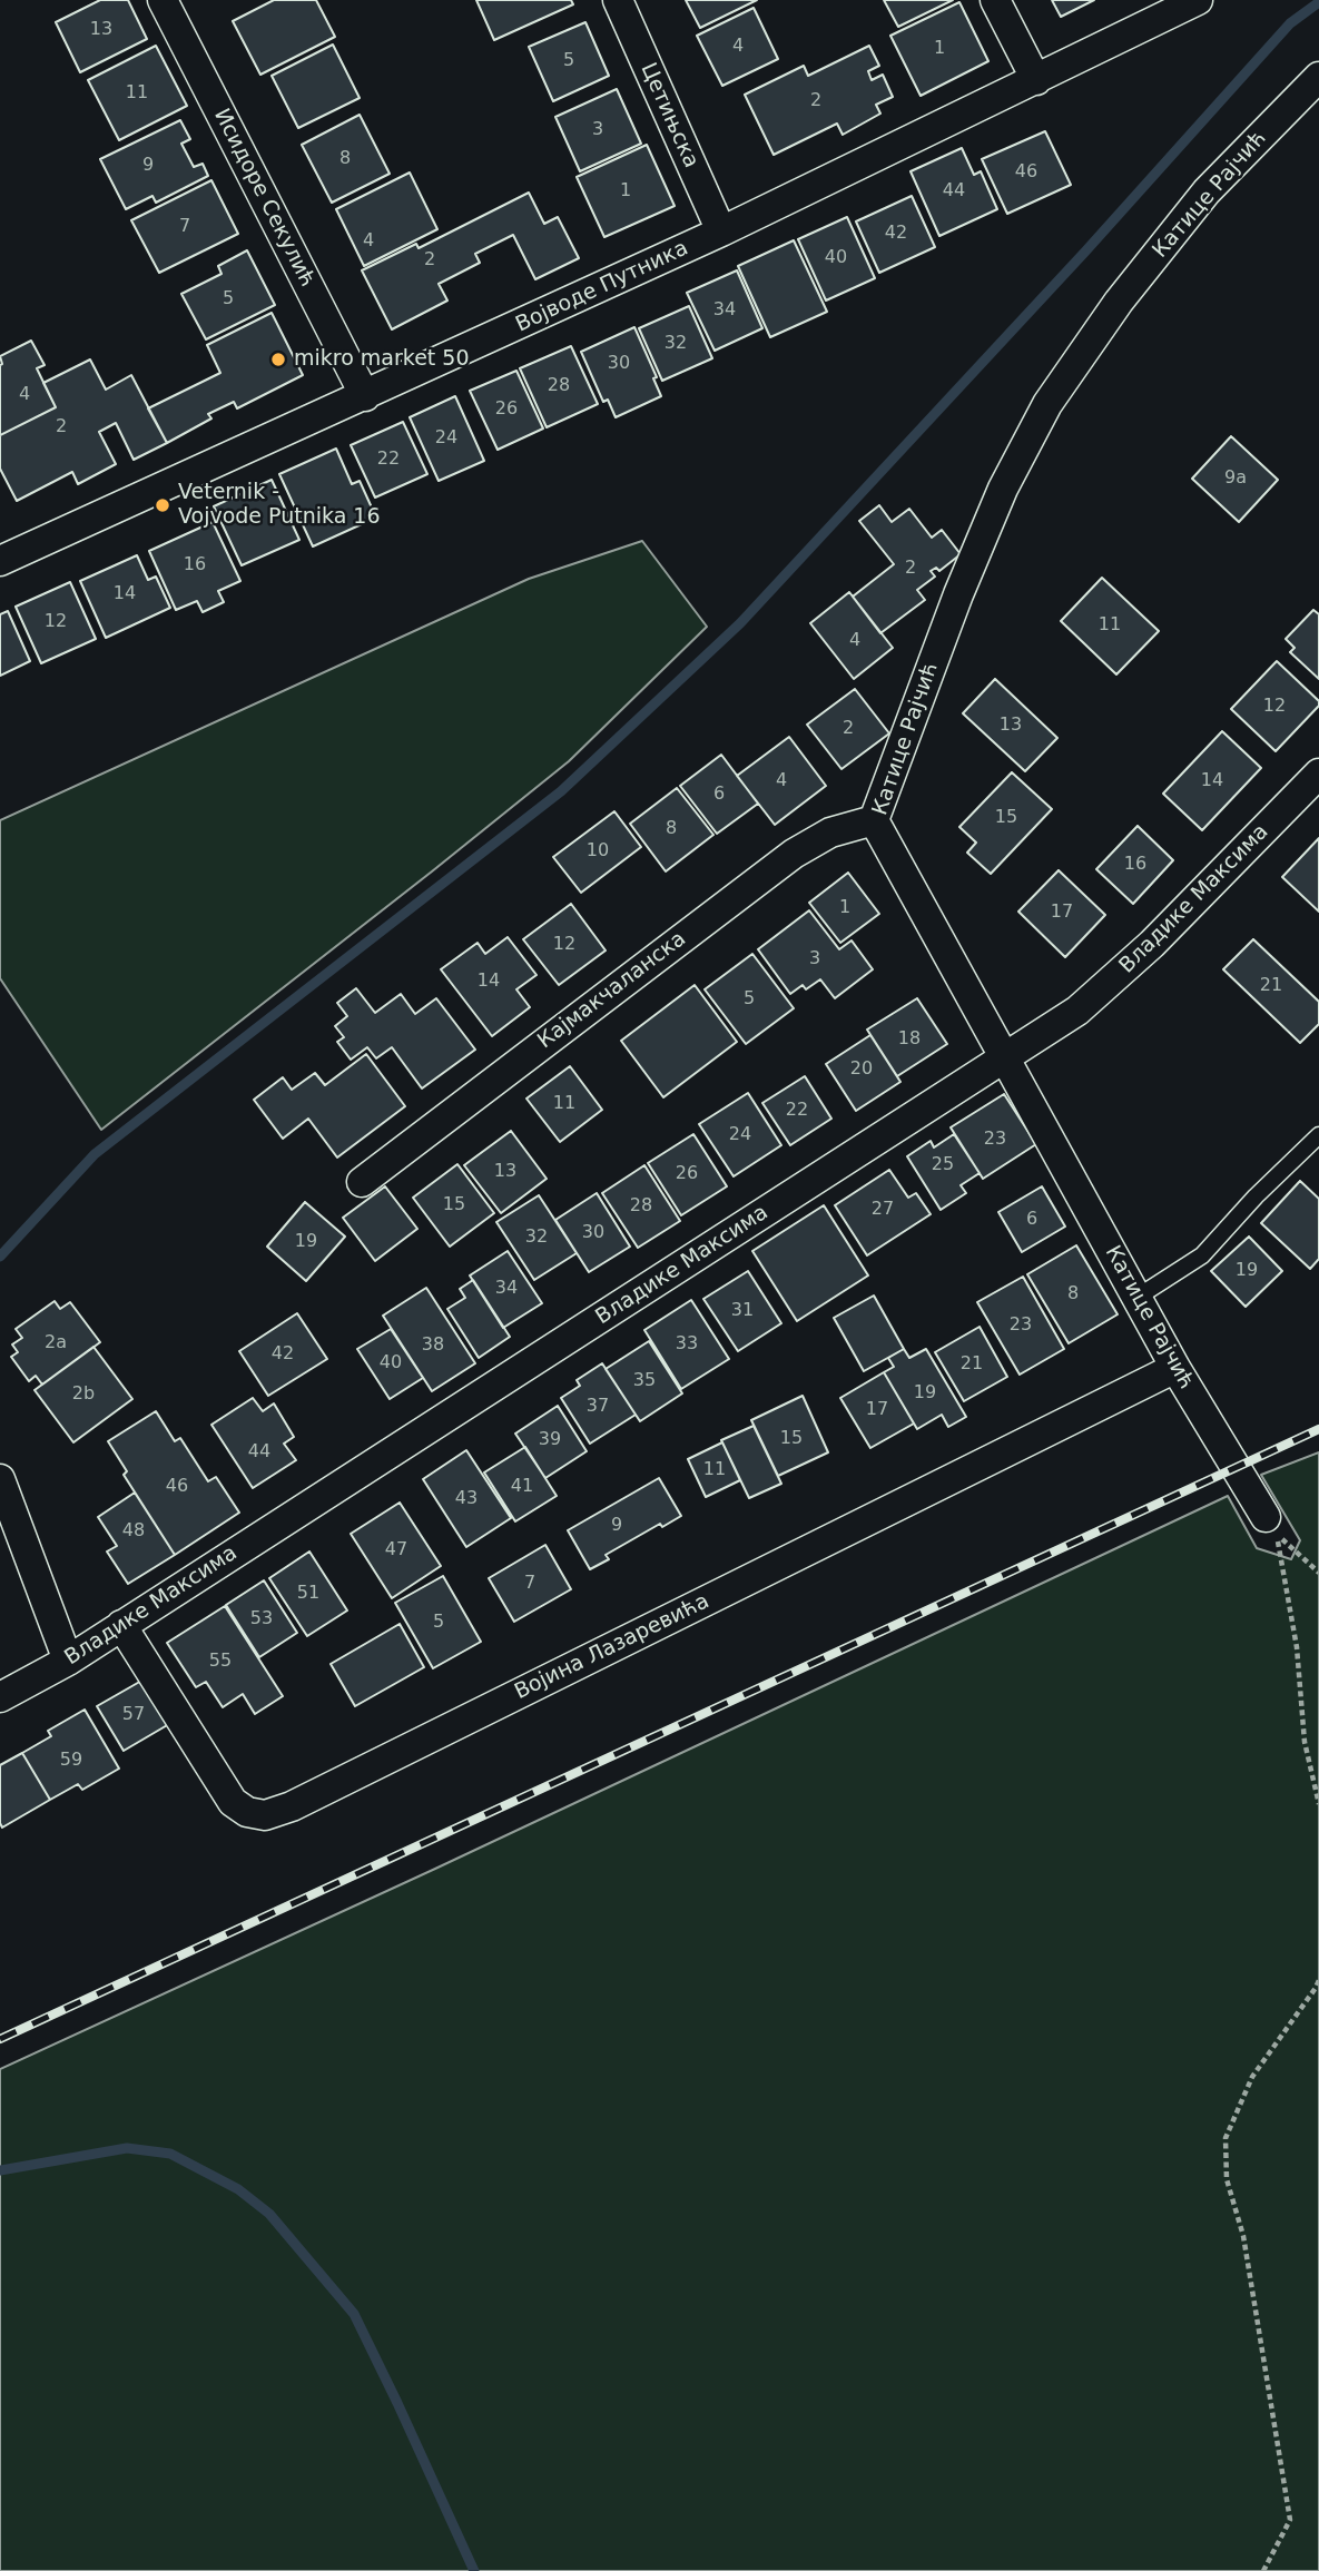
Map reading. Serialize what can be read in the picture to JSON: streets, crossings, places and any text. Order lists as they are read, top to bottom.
{
  "streets": {
    "street": [
      "Цетињска",
      "Катице Рајчић",
      "Исидоре Секулић",
      "Војводе Путника",
      "Владике Максима",
      "Кајмакчаланска",
      "Војина Лазаревића"
    ]
  },
  "crossings": [
    ["Цетињска", "Војводе Путника"],
    ["Катице Рајчић", "Владике Максима"],
    ["Катице Рајчић", "Кајмакчаланска"],
    ["Катице Рајчић", "Војина Лазаревића"],
    ["Исидоре Секулић", "Војводе Путника"],
    ["Владике Максима", "Војина Лазаревића"]
  ],
  "places": ["mikro market 50", "Veternik - Vojvode Putnika 16"],
  "house_numbers": [
    "13",
    "4",
    "1",
    "5",
    "11",
    "2",
    "3",
    "8",
    "9",
    "46",
    "1",
    "44",
    "7",
    "42",
    "4",
    "40",
    "2",
    "5",
    "34",
    "32",
    "30",
    "28",
    "4",
    "26",
    "2",
    "24",
    "22",
    "9a",
    "16",
    "2",
    "14",
    "12",
    "11",
    "4",
    "12",
    "13",
    "2",
    "4",
    "14",
    "6",
    "15",
    "8",
    "10",
    "16",
    "1",
    "17",
    "12",
    "3",
    "14",
    "21",
    "5",
    "18",
    "20",
    "11",
    "22",
    "24",
    "23",
    "25",
    "13",
    "26",
    "15",
    "28",
    "27",
    "6",
    "30",
    "32",
    "19",
    "19",
    "34",
    "8",
    "31",
    "23",
    "2a",
    "33",
    "38",
    "42",
    "40",
    "21",
    "35",
    "19",
    "2b",
    "37",
    "17",
    "15",
    "39",
    "44",
    "11",
    "46",
    "41",
    "43",
    "9",
    "48",
    "47",
    "7",
    "51",
    "53",
    "5",
    "55",
    "57",
    "59"
  ]
}
